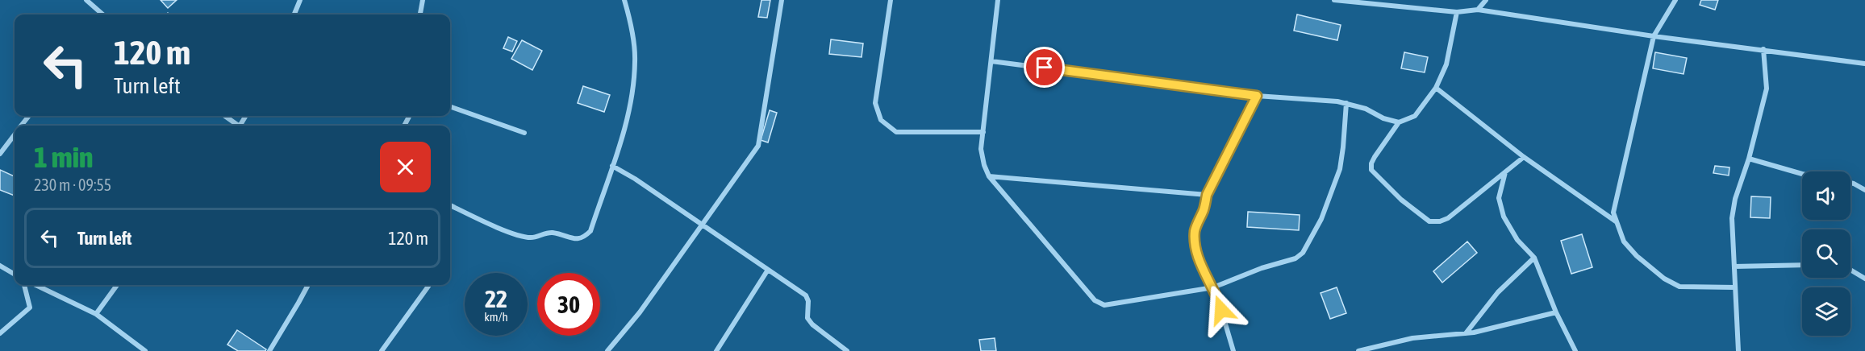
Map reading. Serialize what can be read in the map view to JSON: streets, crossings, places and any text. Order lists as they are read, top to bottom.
{
  "page": {
    "turn": ["120 m", "Turn left"],
    "heading": ["1 min", "230 m · 09:55"],
    "list": [
      {
        "name": "Turn left",
        "value": "120 m"
      }
    ],
    "speed": "22 km/h",
    "limit": "30"
  }
}
